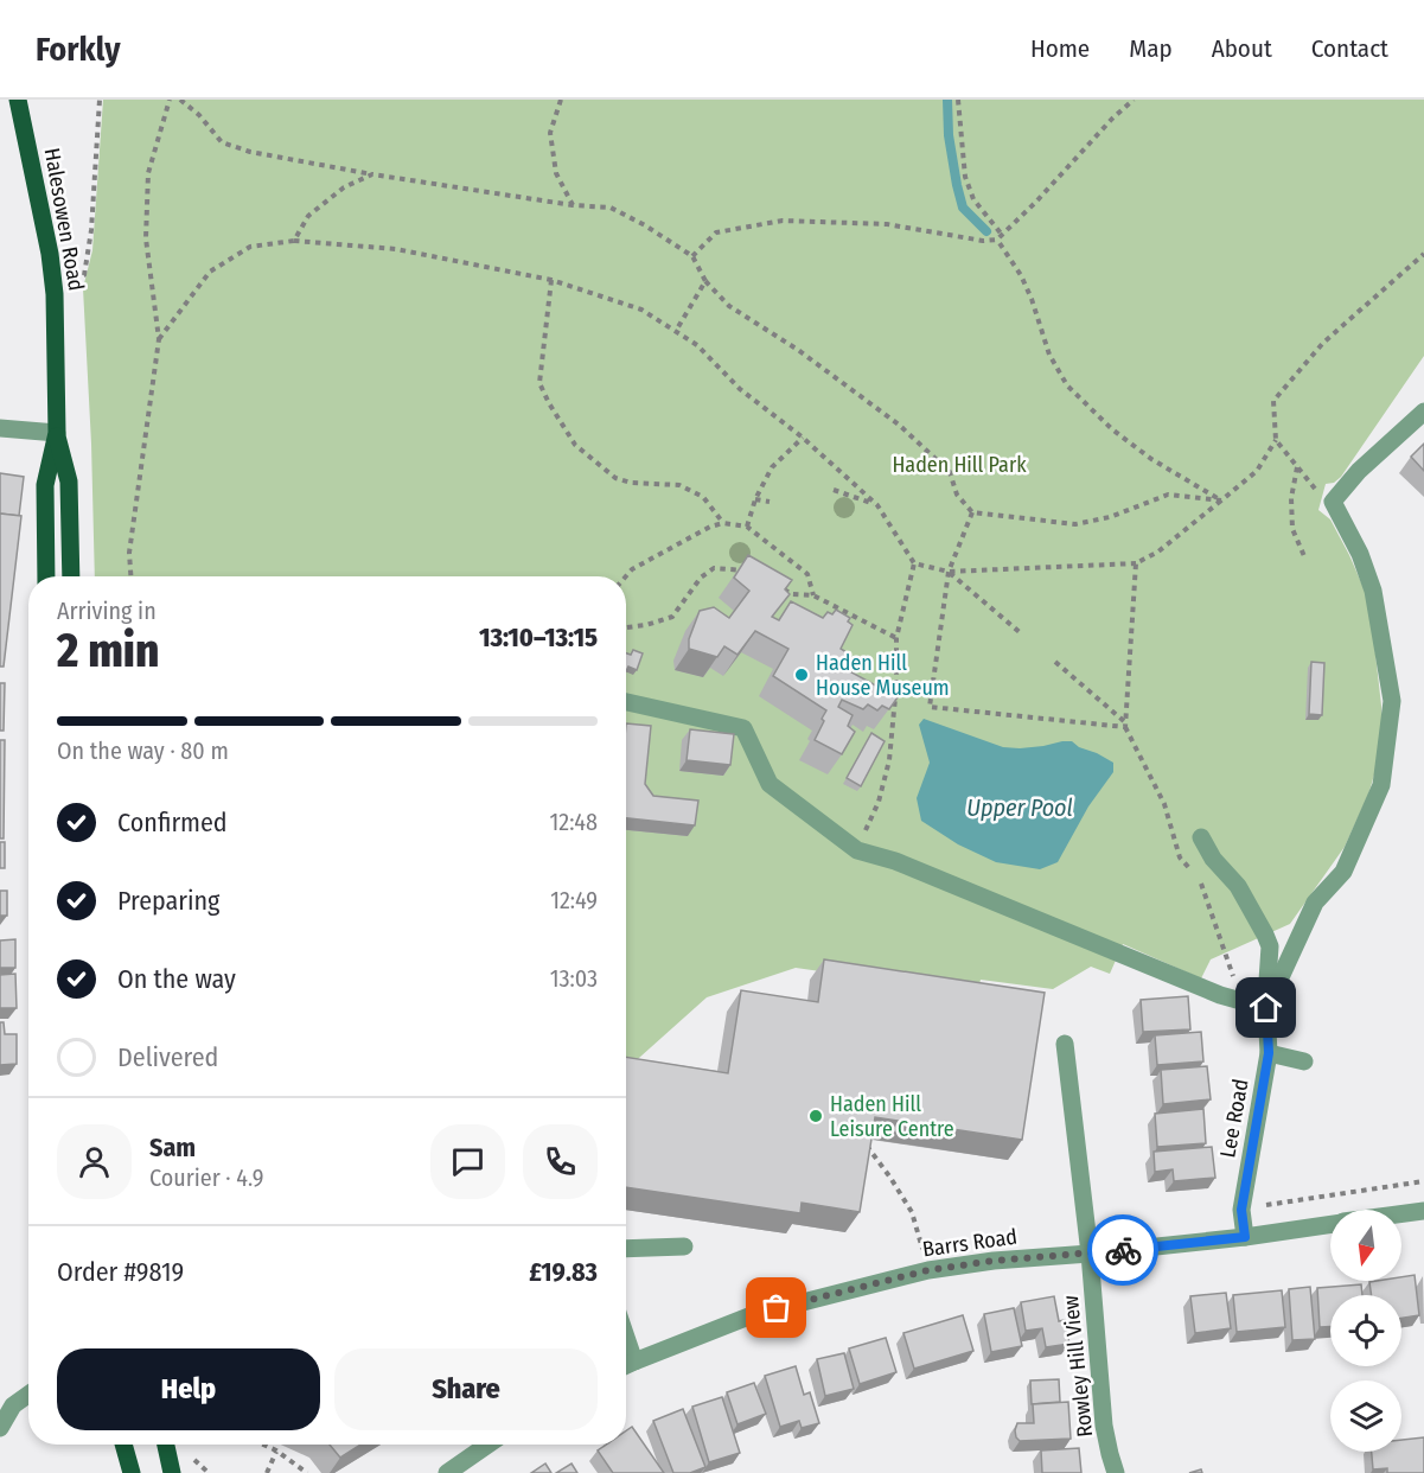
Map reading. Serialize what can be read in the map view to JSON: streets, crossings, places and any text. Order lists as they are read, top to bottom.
{
  "streets": {
    "main road": ["Halesowen Road"],
    "street": ["Lee Road", "Barrs Road", "Rowley Hill View"]
  },
  "crossings": [
    ["Lee Road", "Barrs Road"],
    ["Barrs Road", "Rowley Hill View"]
  ],
  "water": ["Upper Pool"],
  "parks": ["Haden Hill Park"],
  "places": ["Haden Hill House Museum", "Haden Hill Leisure Centre"],
  "north": "bottom",
  "page": {
    "header": "Forkly",
    "nav": [
      "Home",
      "Map",
      "About",
      "Contact"
    ],
    "heading": ["2 min", "Arriving in", "13:10–13:15"],
    "panel": [
      "Sam",
      "Courier · 4.9",
      "Order #9819",
      "£19.83"
    ],
    "bar": "On the way · 80 m",
    "list": [
      ["Confirmed", "12:48"],
      ["Preparing", "12:49"],
      ["On the way", "13:03"],
      "Delivered"
    ],
    "buttons": ["Help", "Share"]
  }
}
